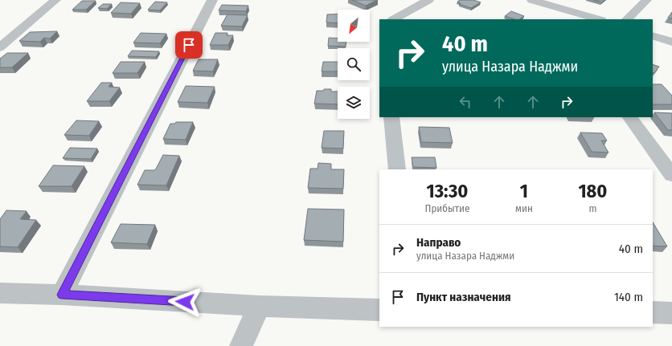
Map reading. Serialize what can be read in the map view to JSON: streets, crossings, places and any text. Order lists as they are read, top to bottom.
{
  "north": "bottom left",
  "page": {
    "turn": ["40 m", "улица Назара Наджми"],
    "eta": [
      "13:30",
      "Прибытие",
      "1",
      "мин",
      "180",
      "m"
    ],
    "list": [
      {
        "name": "Направо",
        "note": "улица Назара Наджми",
        "value": "40 m"
      },
      {
        "name": "Пункт назначения",
        "value": "140 m"
      }
    ]
  }
}
